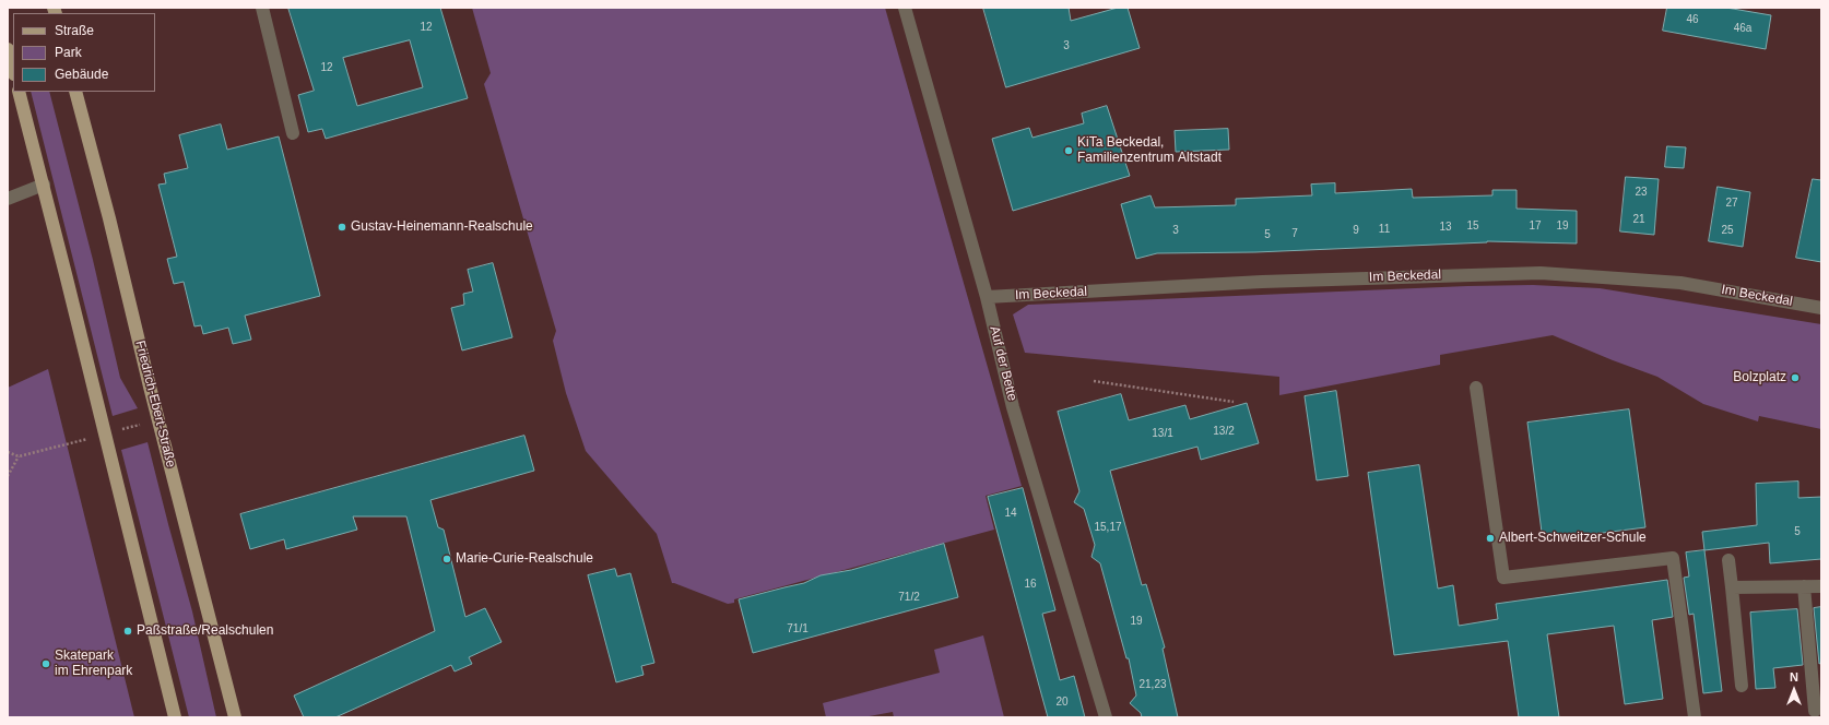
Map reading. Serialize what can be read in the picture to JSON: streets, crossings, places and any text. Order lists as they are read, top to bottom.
{
  "streets": {
    "main road": ["Friedrich-Ebert-Straße"],
    "street": ["Im Beckedal", "Auf der Bette"]
  },
  "crossings": [
    ["Im Beckedal", "Auf der Bette"]
  ],
  "places": [
    "KiTa Beckedal, Familienzentrum Altstadt",
    "Gustav-Heinemann-Realschule",
    "Bolzplatz",
    "Albert-Schweitzer-Schule",
    "Marie-Curie-Realschule",
    "Paßstraße/Realschulen",
    "Skatepark im Ehrenpark"
  ],
  "house_numbers": [
    "46",
    "12",
    "46a",
    "3",
    "12",
    "23",
    "27",
    "21",
    "15",
    "17",
    "19",
    "13",
    "11",
    "3",
    "9",
    "25",
    "7",
    "5",
    "13/2",
    "13/1",
    "14",
    "15,17",
    "5",
    "16",
    "71/2",
    "19",
    "71/1",
    "21,23",
    "20"
  ],
  "legend": ["Straße", "Park", "Gebäude"],
  "north": "top"
}
